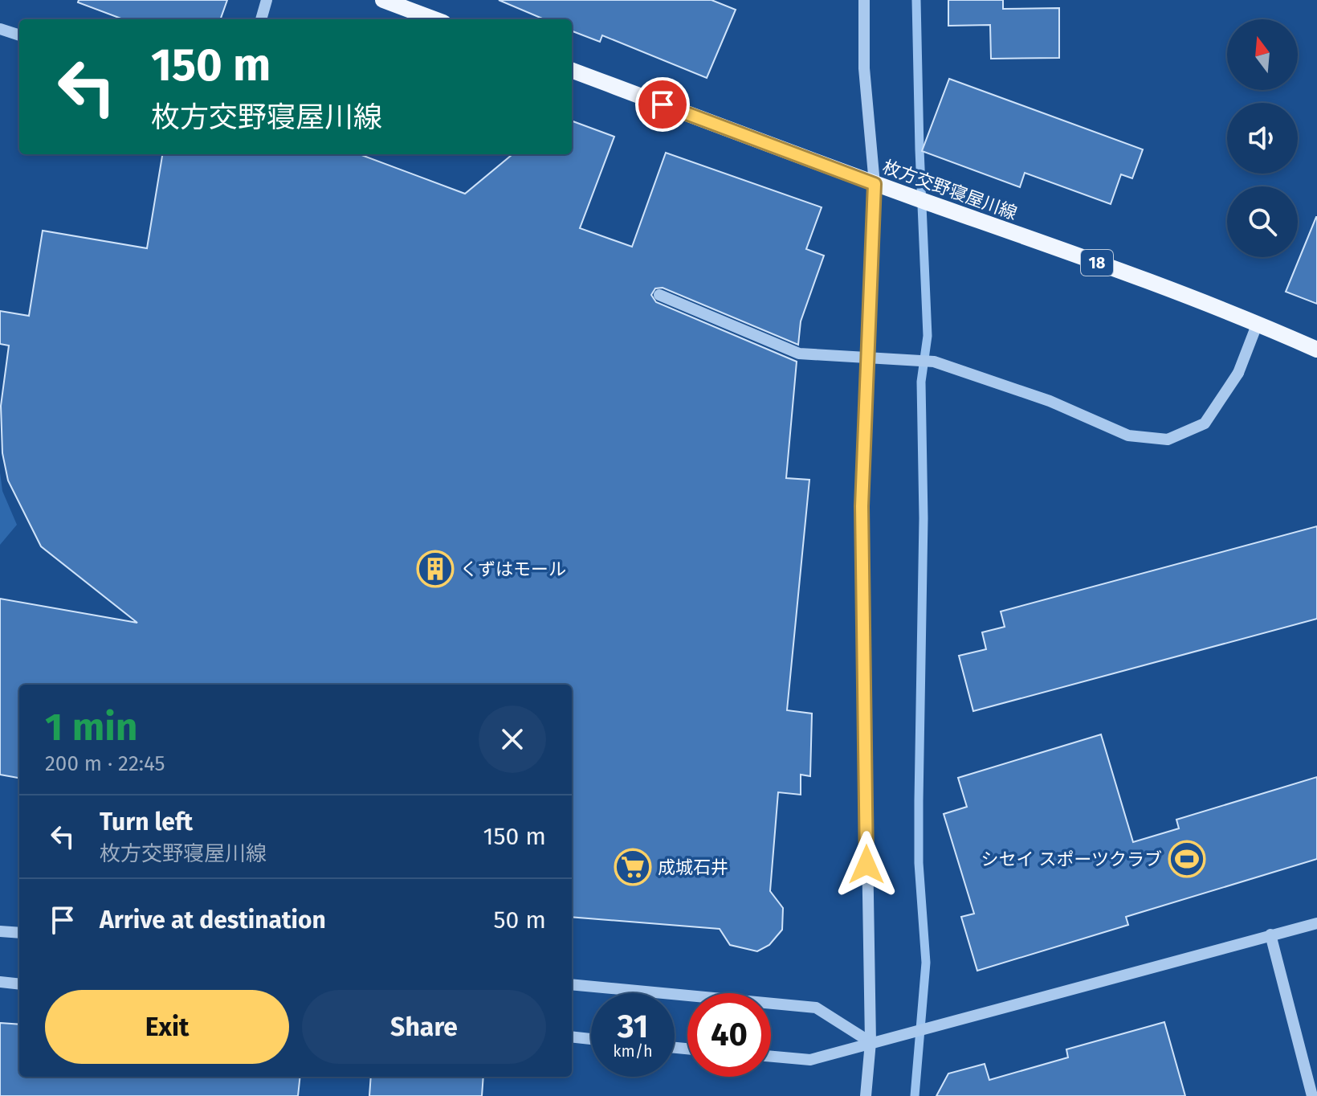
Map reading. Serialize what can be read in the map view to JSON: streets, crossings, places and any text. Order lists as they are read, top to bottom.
{
  "streets": {
    "main road": ["枚方交野寝屋川線", "18"]
  },
  "places": {
    "building": ["くずはモール"],
    "sports": ["シセイ スポーツクラブ"],
    "supermarket": ["成城石井"]
  },
  "north": "top",
  "page": {
    "turn": ["150 m", "枚方交野寝屋川線"],
    "heading": ["1 min", "200 m · 22:45"],
    "list": [
      {
        "name": "Turn left",
        "note": "枚方交野寝屋川線",
        "value": "150 m"
      },
      {
        "name": "Arrive at destination",
        "value": "50 m"
      }
    ],
    "buttons": ["Exit", "Share"],
    "speed": "31 km/h",
    "limit": "40"
  }
}
